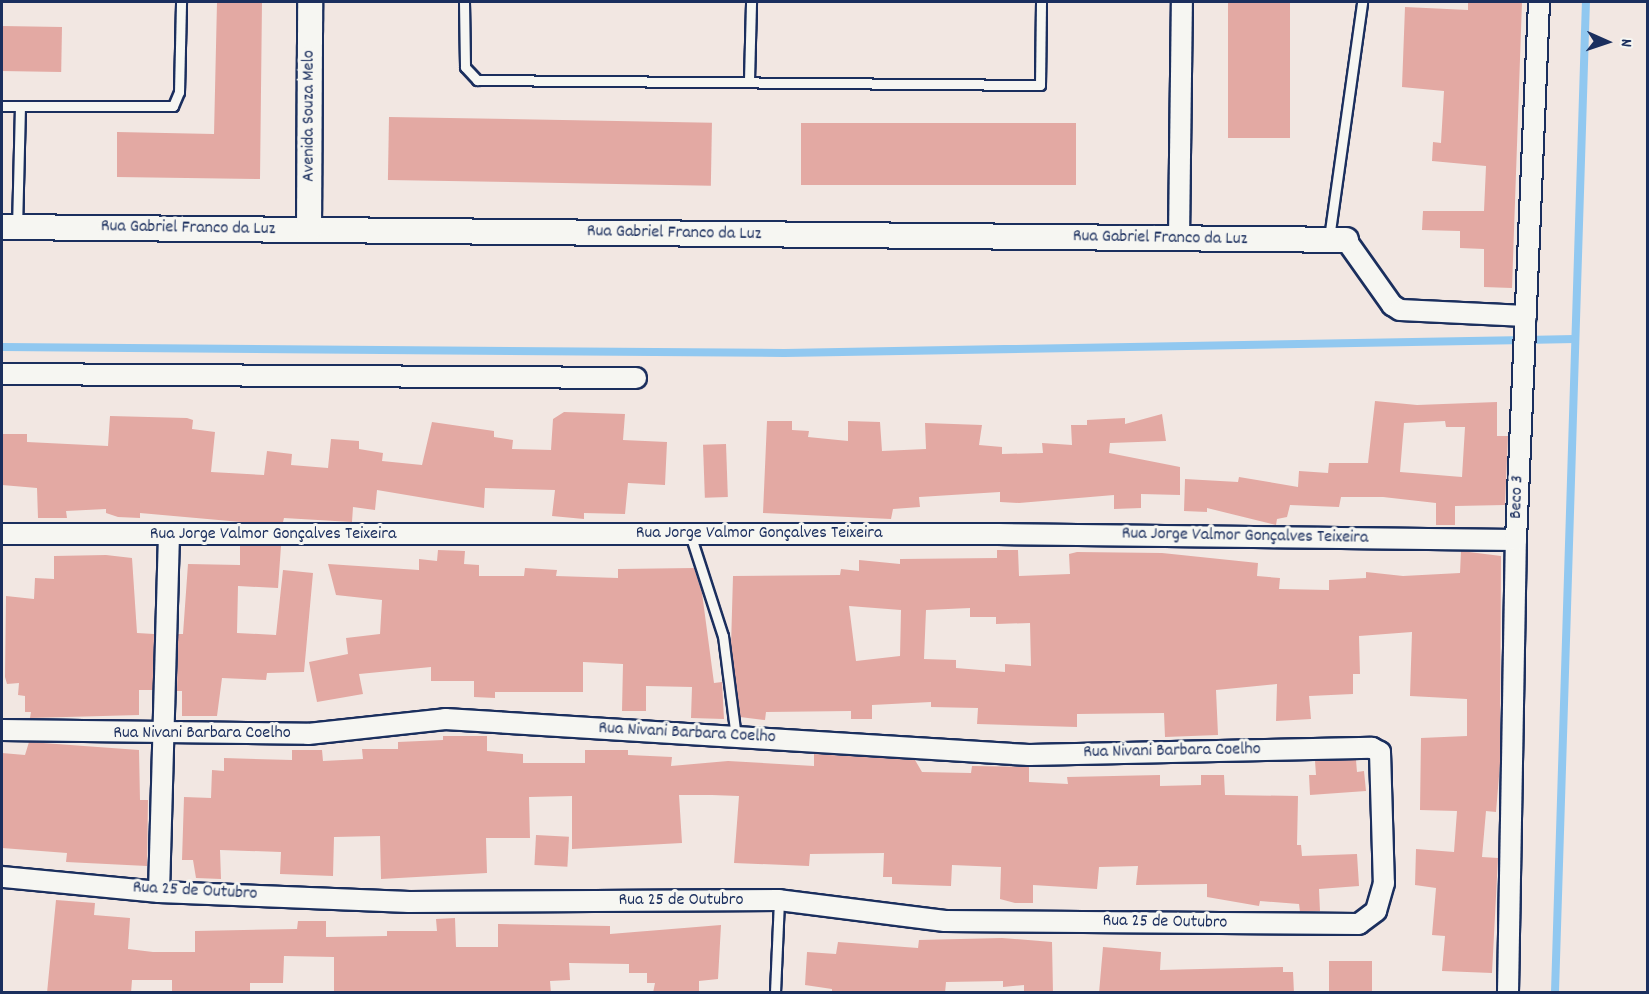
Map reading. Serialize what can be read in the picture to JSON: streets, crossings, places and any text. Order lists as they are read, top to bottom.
{
  "streets": {
    "street": [
      "Avenida Souza Melo",
      "Rua Gabriel Franco da Luz",
      "Beco 3",
      "Rua Jorge Valmor Gonçalves Teixeira",
      "Rua Nivani Barbara Coelho",
      "Rua 25 de Outubro"
    ]
  },
  "crossings": [
    ["Avenida Souza Melo", "Rua Gabriel Franco da Luz"],
    ["Beco 3", "Rua Jorge Valmor Gonçalves Teixeira"],
    ["Rua Nivani Barbara Coelho", "Rua 25 de Outubro"]
  ],
  "north": "right"
}
